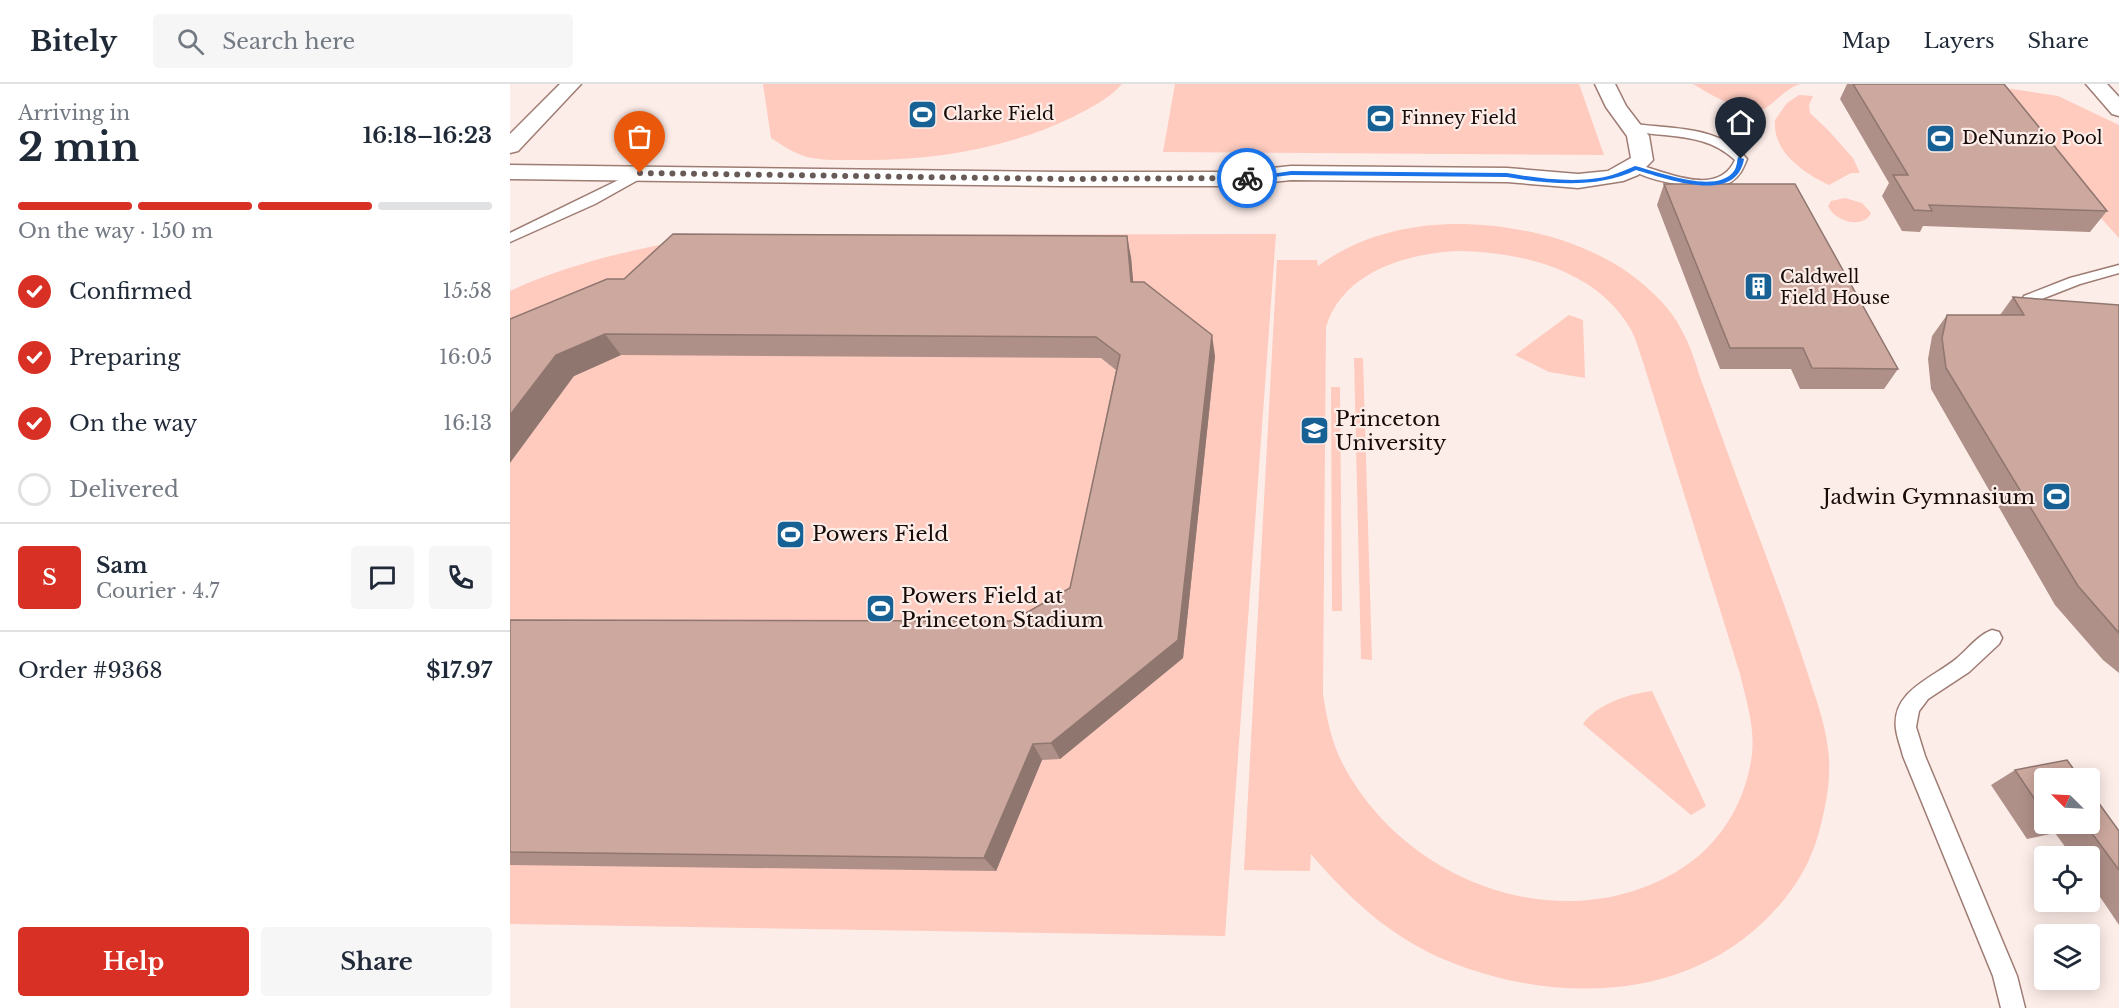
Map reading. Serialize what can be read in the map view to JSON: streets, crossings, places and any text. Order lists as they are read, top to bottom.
{
  "places": {
    "sports": [
      "Clarke Field",
      "Finney Field",
      "DeNunzio Pool",
      "Jadwin Gymnasium",
      "Powers Field",
      "Powers Field at Princeton Stadium"
    ],
    "building": ["Caldwell Field House"],
    "school or university": ["Princeton University"]
  },
  "north": "top left",
  "page": {
    "header": "Bitely",
    "search": "Search here",
    "nav": ["Map", "Layers", "Share"],
    "heading": ["2 min", "Arriving in", "16:18–16:23"],
    "panel": [
      "Sam",
      "Courier · 4.7",
      "Order #9368",
      "$17.97"
    ],
    "bar": "On the way · 150 m",
    "list": [
      ["Confirmed", "15:58"],
      ["Preparing", "16:05"],
      ["On the way", "16:13"],
      "Delivered"
    ],
    "round": "S",
    "buttons": ["Help", "Share"]
  }
}
